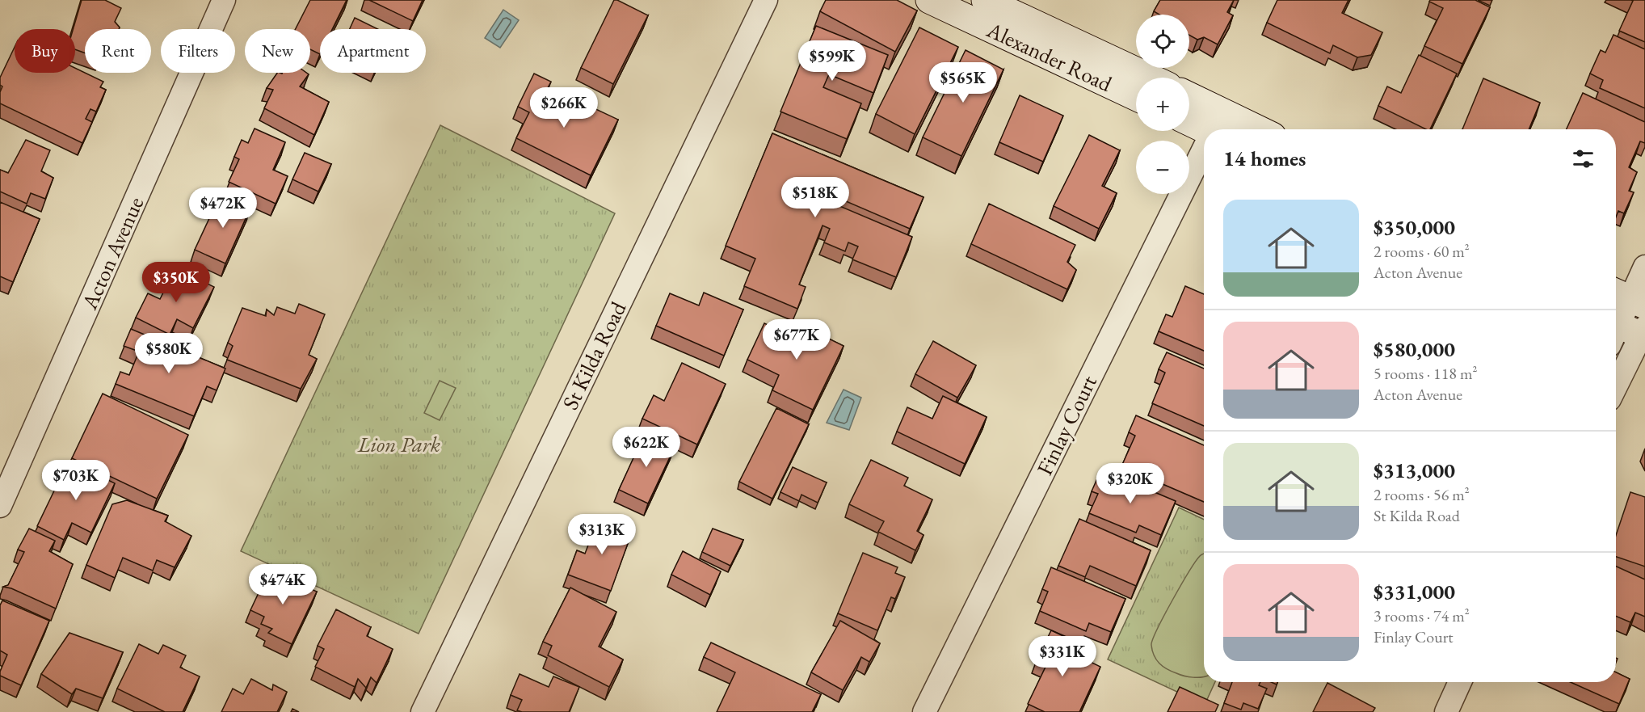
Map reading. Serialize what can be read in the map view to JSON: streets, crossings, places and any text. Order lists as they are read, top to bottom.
{
  "streets": {
    "main road": ["Alexander Road"],
    "street": ["Acton Avenue", "St Kilda Road", "Finlay Court"]
  },
  "parks": ["Lion Park"],
  "page": {
    "map_buttons": ["+", "−"],
    "chip": [
      "Buy",
      "Rent",
      "Filters",
      "New",
      "Apartment"
    ],
    "price": [
      "$599K",
      "$565K",
      "$266K",
      "$518K",
      "$472K",
      "$350K",
      "$677K",
      "$580K",
      "$622K",
      "$703K",
      "$320K",
      "$313K",
      "$474K",
      "$331K"
    ],
    "heading": "14 homes",
    "list": [
      {
        "name": "$350,000",
        "note": "2 rooms · 60 m² · Acton Avenue"
      },
      {
        "name": "$580,000",
        "note": "5 rooms · 118 m² · Acton Avenue"
      },
      {
        "name": "$313,000",
        "note": "2 rooms · 56 m² · St Kilda Road"
      },
      {
        "name": "$331,000",
        "note": "3 rooms · 74 m² · Finlay Court"
      }
    ]
  }
}
